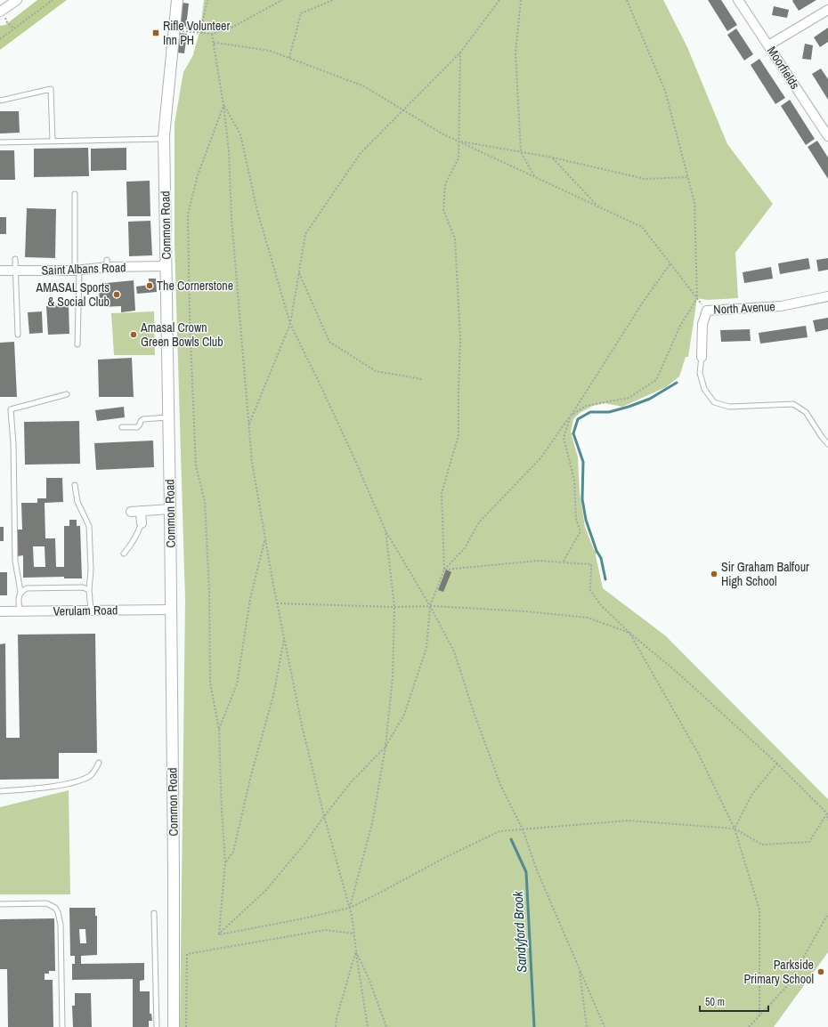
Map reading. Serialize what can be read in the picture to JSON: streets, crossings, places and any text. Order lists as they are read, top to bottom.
{
  "streets": {
    "street": [
      "Moorfields",
      "Common Road",
      "Saint Albans Road",
      "North Avenue",
      "Verulam Road"
    ]
  },
  "crossings": [
    ["Common Road", "Saint Albans Road"],
    ["Common Road", "Verulam Road"]
  ],
  "water": ["Sandyford Brook"],
  "places": {
    "transit": ["Rifle Volunteer Inn PH"],
    "other": [
      "The Cornerstone",
      "AMASAL Sports & Social Club",
      "Amasal Crown Green Bowls Club",
      "Sir Graham Balfour High School",
      "Parkside Primary School"
    ]
  },
  "scale_bar": "50 m"
}
